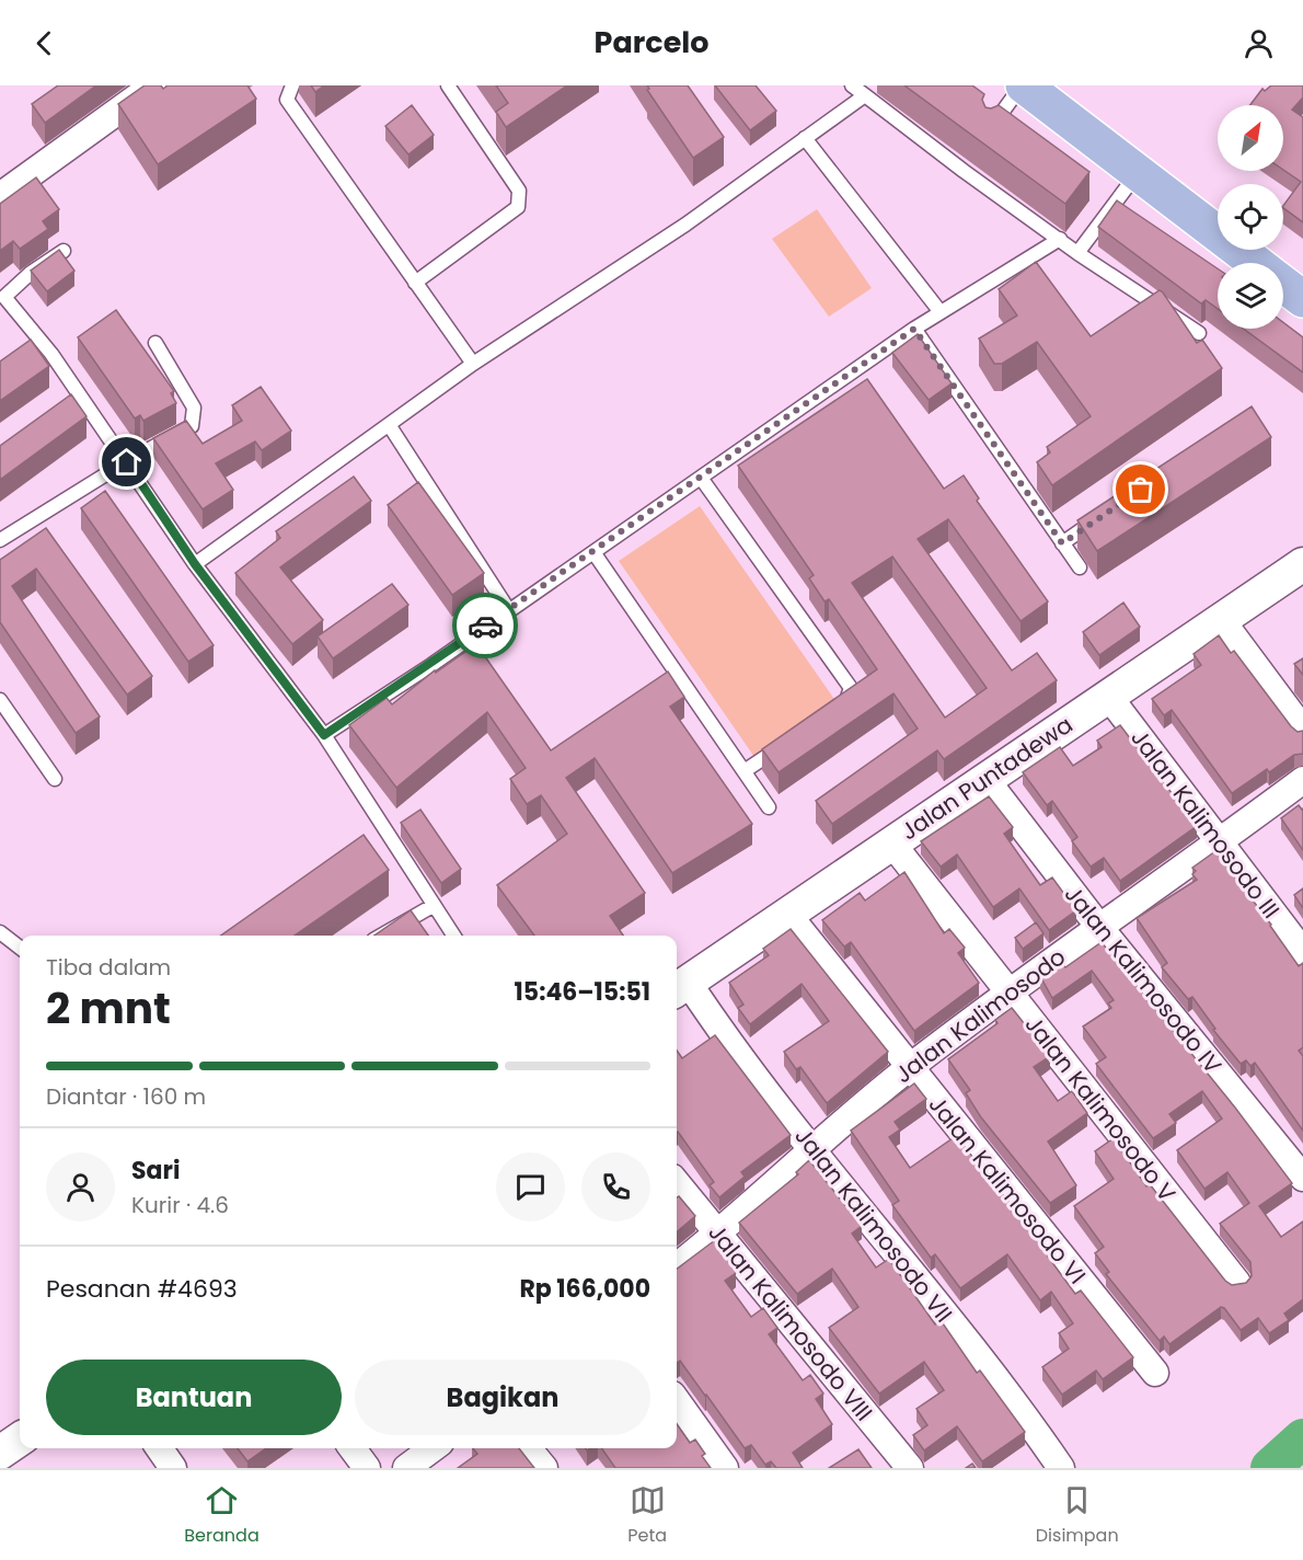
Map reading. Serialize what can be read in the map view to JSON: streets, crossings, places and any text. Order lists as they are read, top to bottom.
{
  "streets": {
    "street": [
      "Jalan Puntadewa",
      "Jalan Kalimosodo III",
      "Jalan Kalimosodo IV",
      "Jalan Kalimosodo",
      "Jalan Kalimosodo V",
      "Jalan Kalimosodo VI",
      "Jalan Kalimosodo VII",
      "Jalan Kalimosodo VIII"
    ]
  },
  "crossings": [
    ["Jalan Puntadewa", "Jalan Kalimosodo III"],
    ["Jalan Puntadewa", "Jalan Kalimosodo IV"],
    ["Jalan Puntadewa", "Jalan Kalimosodo V"],
    ["Jalan Puntadewa", "Jalan Kalimosodo VI"],
    ["Jalan Puntadewa", "Jalan Kalimosodo VII"],
    ["Jalan Kalimosodo III", "Jalan Kalimosodo"],
    ["Jalan Kalimosodo IV", "Jalan Kalimosodo"],
    ["Jalan Kalimosodo", "Jalan Kalimosodo V"],
    ["Jalan Kalimosodo", "Jalan Kalimosodo VI"],
    ["Jalan Kalimosodo", "Jalan Kalimosodo VII"],
    ["Jalan Kalimosodo", "Jalan Kalimosodo VIII"]
  ],
  "north": "top right",
  "page": {
    "header": "Parcelo",
    "heading": ["2 mnt", "Tiba dalam", "15:46–15:51"],
    "panel": [
      "Sari",
      "Kurir · 4.6",
      "Pesanan #4693",
      "Rp 166,000"
    ],
    "bar": "Diantar · 160 m",
    "buttons": ["Bantuan", "Bagikan"],
    "tabs": ["Beranda", "Peta", "Disimpan"]
  }
}
